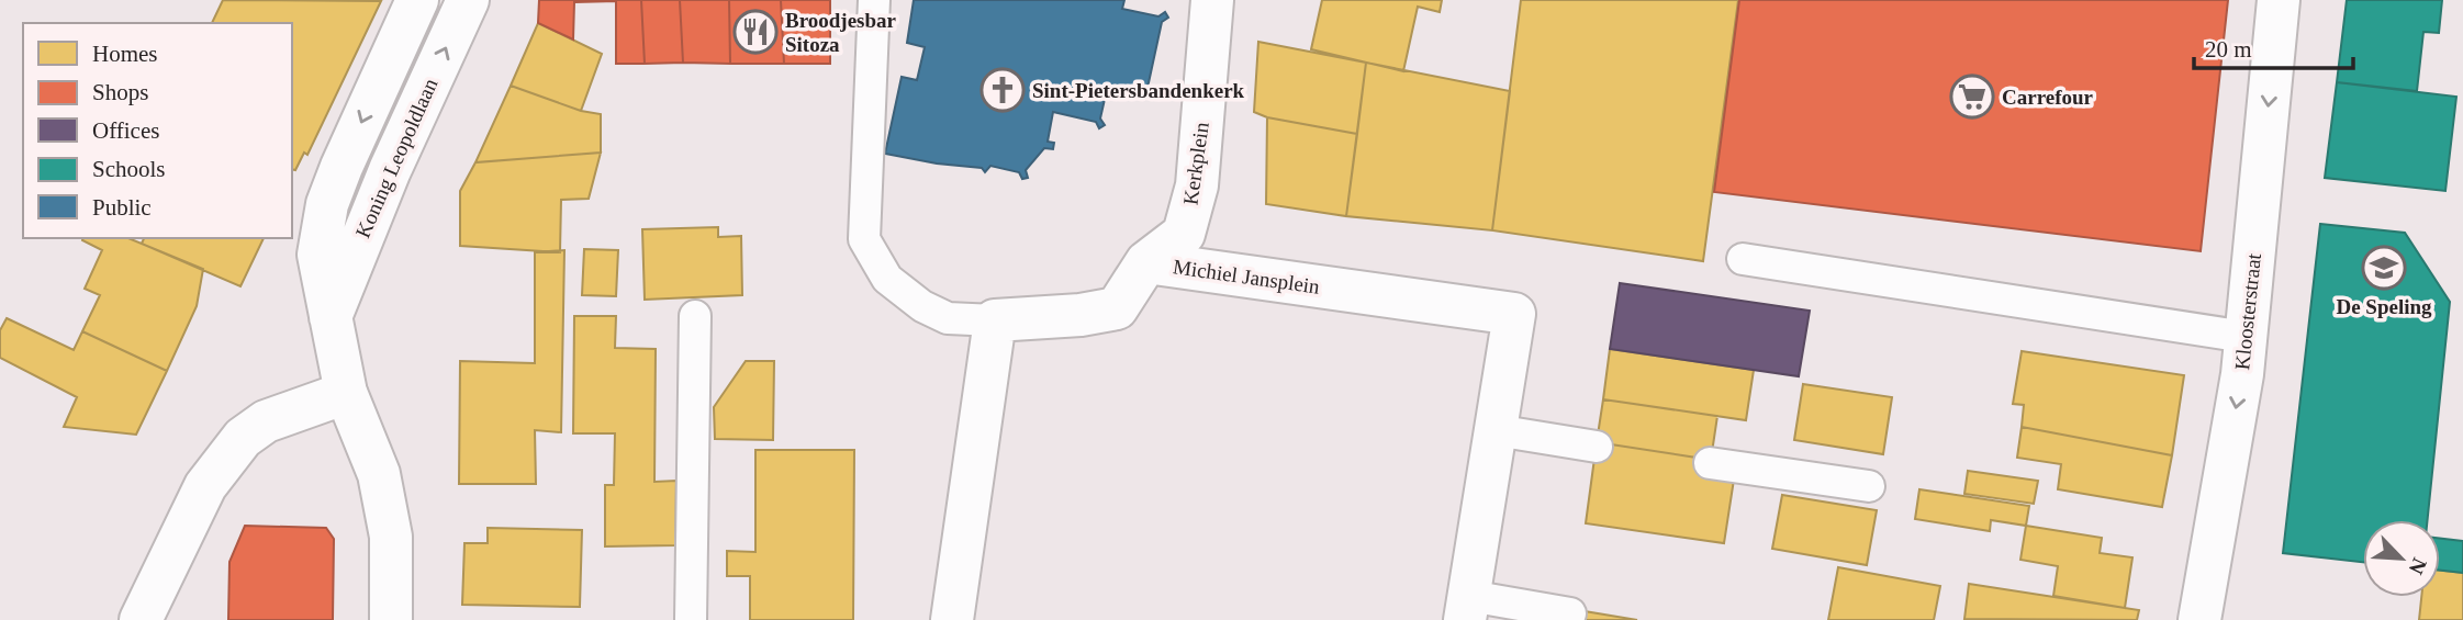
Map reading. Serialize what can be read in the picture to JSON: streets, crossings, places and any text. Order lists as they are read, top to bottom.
{
  "streets": {
    "street": [
      "Koning Leopoldlaan",
      "Kerkplein",
      "Michiel Jansplein",
      "Kloosterstraat"
    ]
  },
  "crossings": [
    ["Kerkplein", "Michiel Jansplein"]
  ],
  "one_way": ["Kloosterstraat"],
  "places": {
    "restaurant": ["Broodjesbar Sitoza"],
    "church": ["Sint-Pietersbandenkerk"],
    "supermarket": ["Carrefour"],
    "school or university": ["De Speling"]
  },
  "legend": [
    "Homes",
    "Shops",
    "Offices",
    "Schools",
    "Public"
  ],
  "scale_bar": "20 m",
  "north": "bottom right"
}
